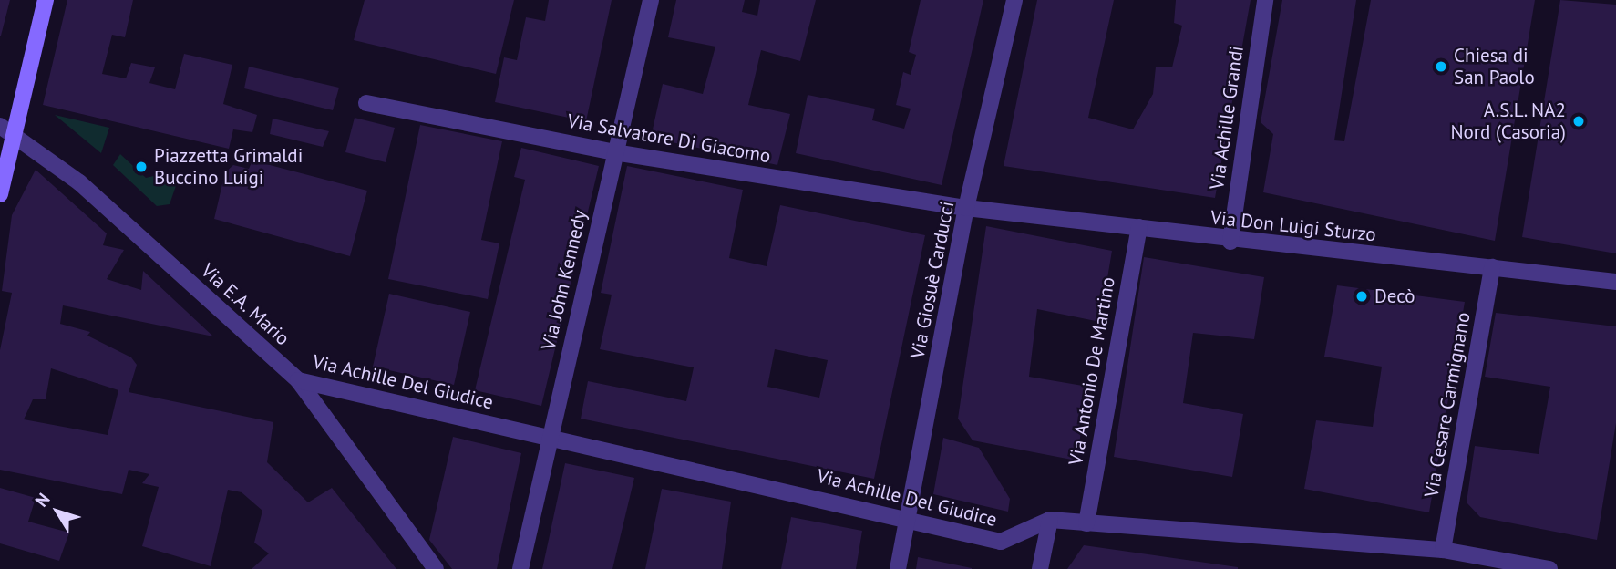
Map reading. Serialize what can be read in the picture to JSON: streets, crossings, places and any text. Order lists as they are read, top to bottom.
{
  "streets": {
    "street": [
      "Via Achille Grandi",
      "Via Salvatore Di Giacomo",
      "Via Don Luigi Sturzo",
      "Via John Kennedy",
      "Via Giosuè Carducci",
      "Via E.A. Mario",
      "Via Antonio De Martino",
      "Via Achille Del Giudice",
      "Via Cesare Carmignano"
    ]
  },
  "crossings": [
    ["Via Achille Grandi", "Via Don Luigi Sturzo"],
    ["Via Salvatore Di Giacomo", "Via Don Luigi Sturzo"],
    ["Via Salvatore Di Giacomo", "Via John Kennedy"],
    ["Via Salvatore Di Giacomo", "Via Giosuè Carducci"],
    ["Via Don Luigi Sturzo", "Via Giosuè Carducci"],
    ["Via Don Luigi Sturzo", "Via Antonio De Martino"],
    ["Via Don Luigi Sturzo", "Via Cesare Carmignano"],
    ["Via John Kennedy", "Via Achille Del Giudice"],
    ["Via Giosuè Carducci", "Via Achille Del Giudice"],
    ["Via E.A. Mario", "Via Achille Del Giudice"],
    ["Via Antonio De Martino", "Via Achille Del Giudice"],
    ["Via Achille Del Giudice", "Via Cesare Carmignano"]
  ],
  "places": [
    "Chiesa di San Paolo",
    "A.S.L. NA2 Nord (Casoria)",
    "Piazzetta Grimaldi Buccino Luigi",
    "Decò"
  ],
  "north": "top left"
}
